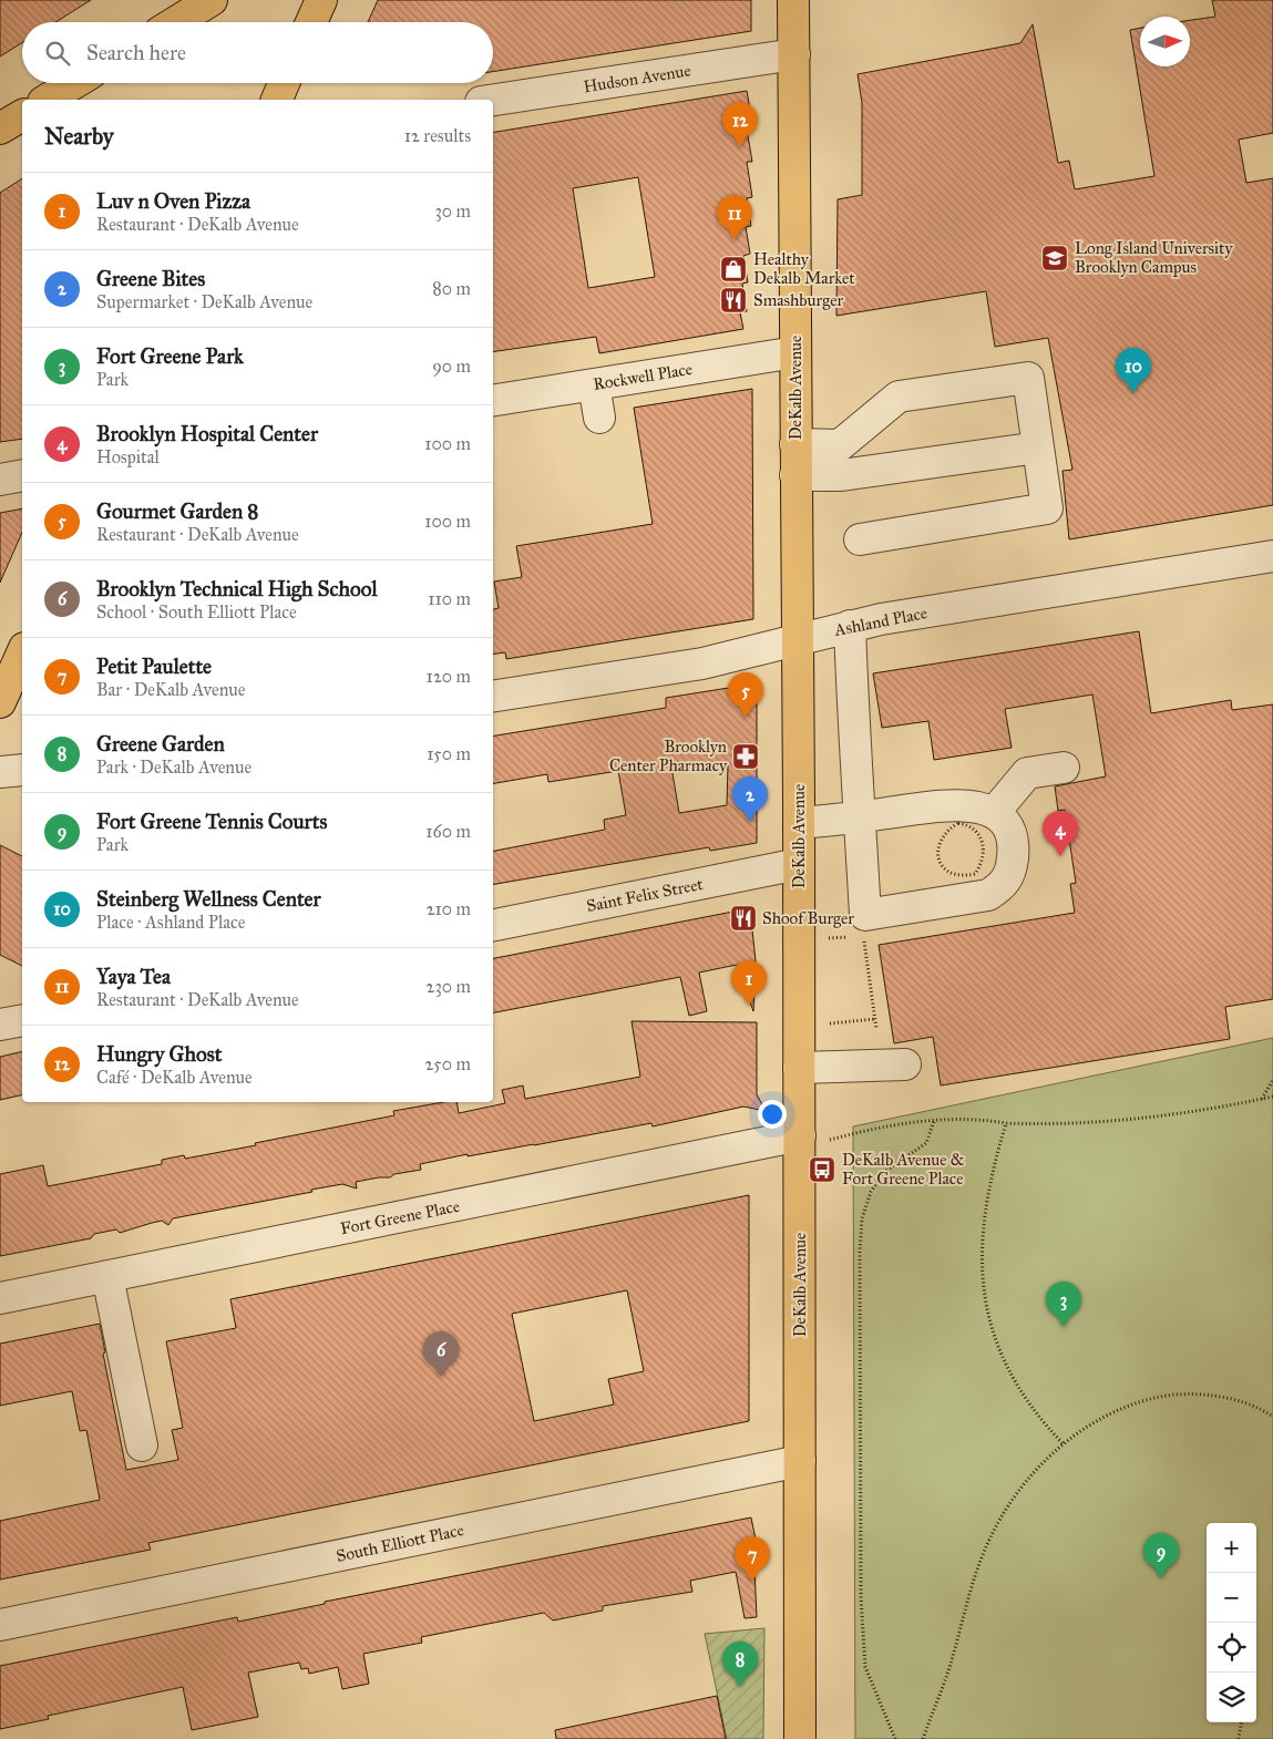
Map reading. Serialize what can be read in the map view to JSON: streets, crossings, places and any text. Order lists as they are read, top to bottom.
{
  "streets": {
    "main road": ["DeKalb Avenue"],
    "street": [
      "Hudson Avenue",
      "Rockwell Place",
      "Ashland Place",
      "Saint Felix Street",
      "Fort Greene Place",
      "South Elliott Place"
    ]
  },
  "crossings": [
    ["Hudson Avenue", "DeKalb Avenue"],
    ["Rockwell Place", "DeKalb Avenue"],
    ["DeKalb Avenue", "Ashland Place"],
    ["DeKalb Avenue", "Saint Felix Street"],
    ["DeKalb Avenue", "Fort Greene Place"],
    ["DeKalb Avenue", "South Elliott Place"]
  ],
  "places": {
    "school or university": ["Long Island University Brooklyn Campus"],
    "shop": ["Healthy Dekalb Market"],
    "restaurant": ["Smashburger", "Shoof Burger"],
    "pharmacy": ["Brooklyn Center Pharmacy"],
    "bus stop": ["DeKalb Avenue & Fort Greene Place"]
  },
  "north": "right",
  "page": {
    "search": "Search here",
    "heading": ["Nearby", "12 results"],
    "pins": [
      "12",
      "11",
      "10",
      "5",
      "2",
      "4",
      "1",
      "3",
      "6",
      "9",
      "7",
      "8"
    ],
    "list": [
      {
        "mark": "1",
        "name": "Luv n Oven Pizza",
        "note": "Restaurant · DeKalb Avenue",
        "value": "30 m"
      },
      {
        "mark": "2",
        "name": "Greene Bites",
        "note": "Supermarket · DeKalb Avenue",
        "value": "80 m"
      },
      {
        "mark": "3",
        "name": "Fort Greene Park",
        "note": "Park",
        "value": "90 m"
      },
      {
        "mark": "4",
        "name": "Brooklyn Hospital Center",
        "note": "Hospital",
        "value": "100 m"
      },
      {
        "mark": "5",
        "name": "Gourmet Garden 8",
        "note": "Restaurant · DeKalb Avenue",
        "value": "100 m"
      },
      {
        "mark": "6",
        "name": "Brooklyn Technical High School",
        "note": "School · South Elliott Place",
        "value": "110 m"
      },
      {
        "mark": "7",
        "name": "Petit Paulette",
        "note": "Bar · DeKalb Avenue",
        "value": "120 m"
      },
      {
        "mark": "8",
        "name": "Greene Garden",
        "note": "Park · DeKalb Avenue",
        "value": "150 m"
      },
      {
        "mark": "9",
        "name": "Fort Greene Tennis Courts",
        "note": "Park",
        "value": "160 m"
      },
      {
        "mark": "10",
        "name": "Steinberg Wellness Center",
        "note": "Place · Ashland Place",
        "value": "210 m"
      },
      {
        "mark": "11",
        "name": "Yaya Tea",
        "note": "Restaurant · DeKalb Avenue",
        "value": "230 m"
      },
      {
        "mark": "12",
        "name": "Hungry Ghost",
        "note": "Café · DeKalb Avenue",
        "value": "250 m"
      }
    ],
    "map_buttons": ["+", "−"]
  }
}
